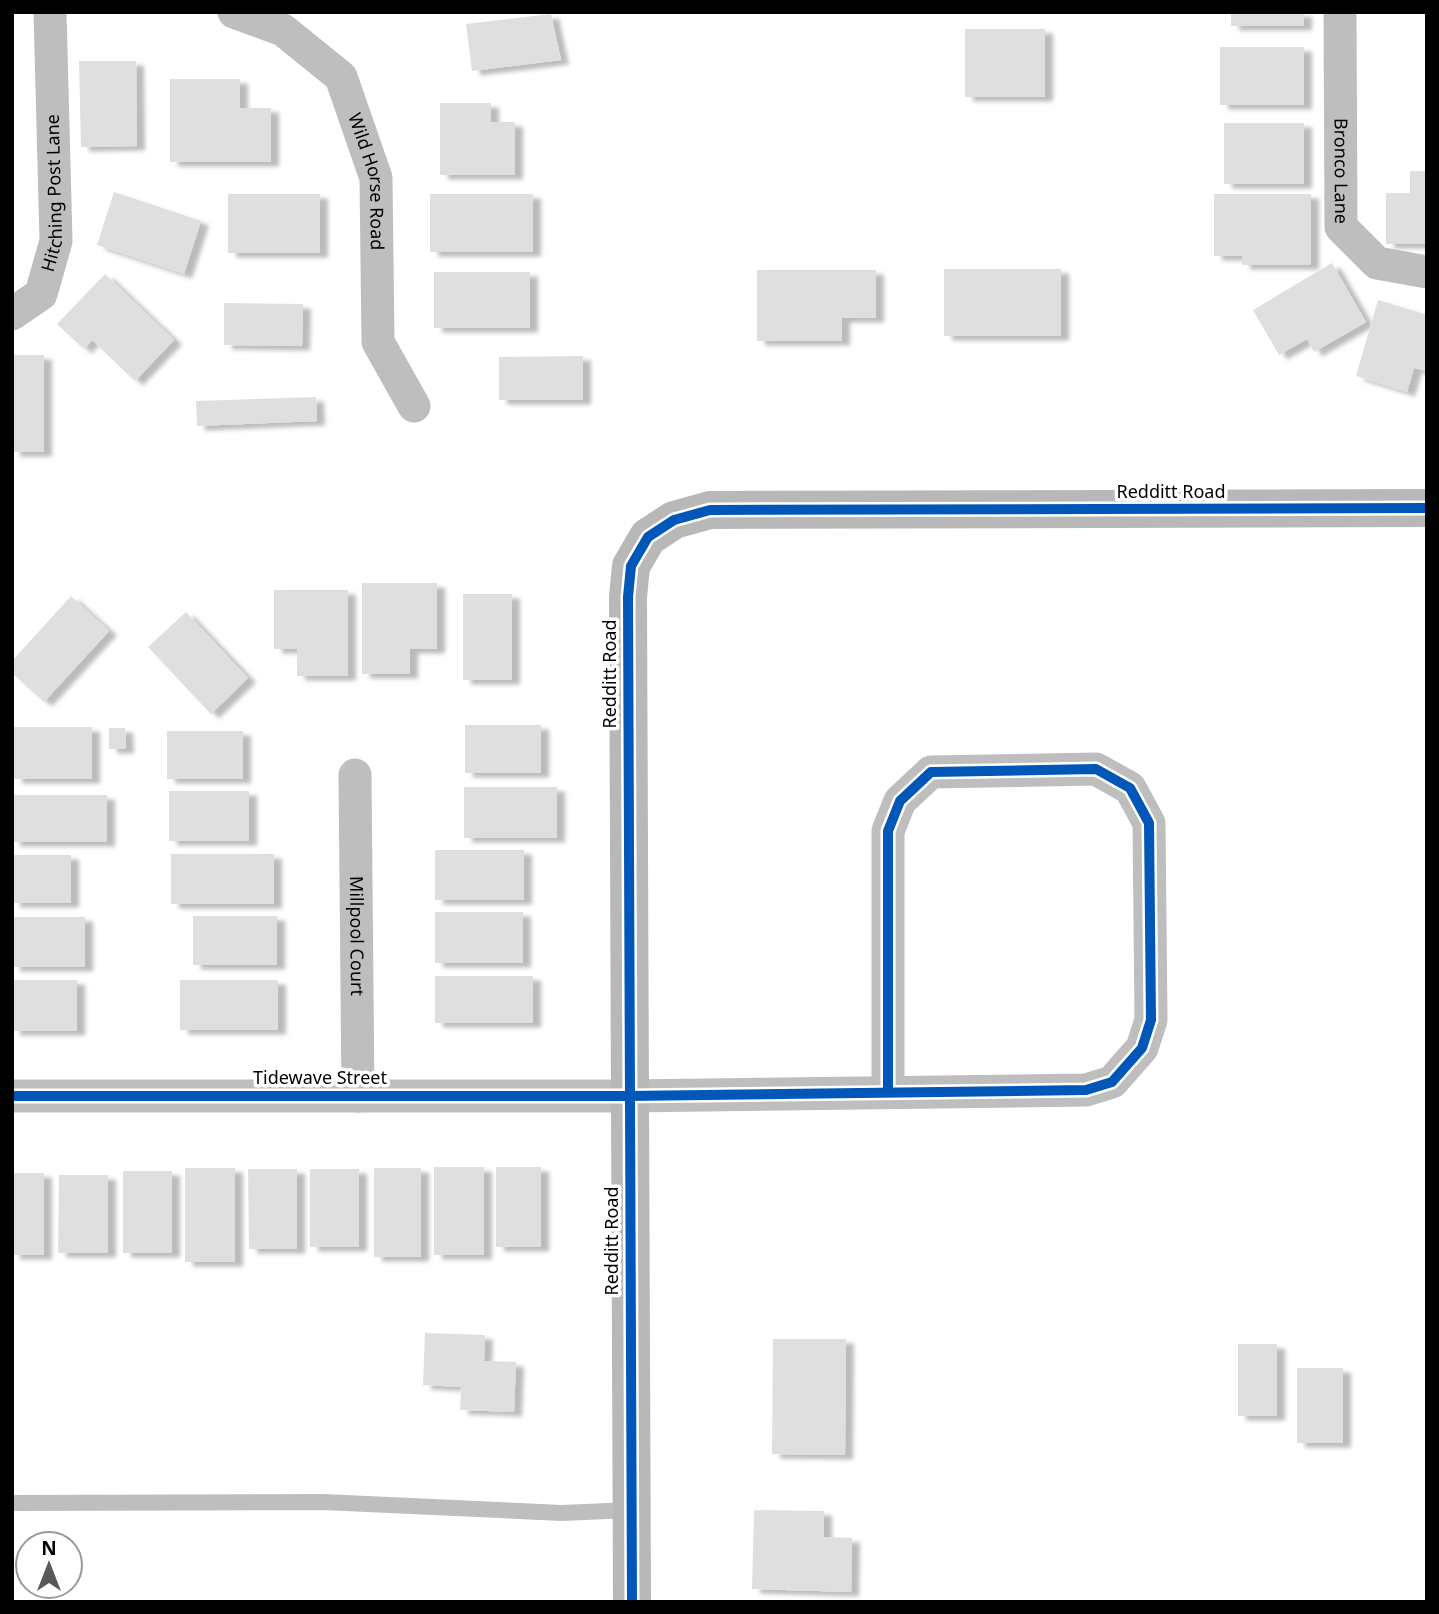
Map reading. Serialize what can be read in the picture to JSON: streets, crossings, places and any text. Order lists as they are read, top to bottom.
{
  "streets": {
    "street": [
      "Bronco Lane",
      "Wild Horse Road",
      "Hitching Post Lane",
      "Redditt Road",
      "Millpool Court",
      "Tidewave Street"
    ]
  },
  "crossings": [
    ["Redditt Road", "Tidewave Street"],
    ["Millpool Court", "Tidewave Street"]
  ],
  "north": "top"
}
